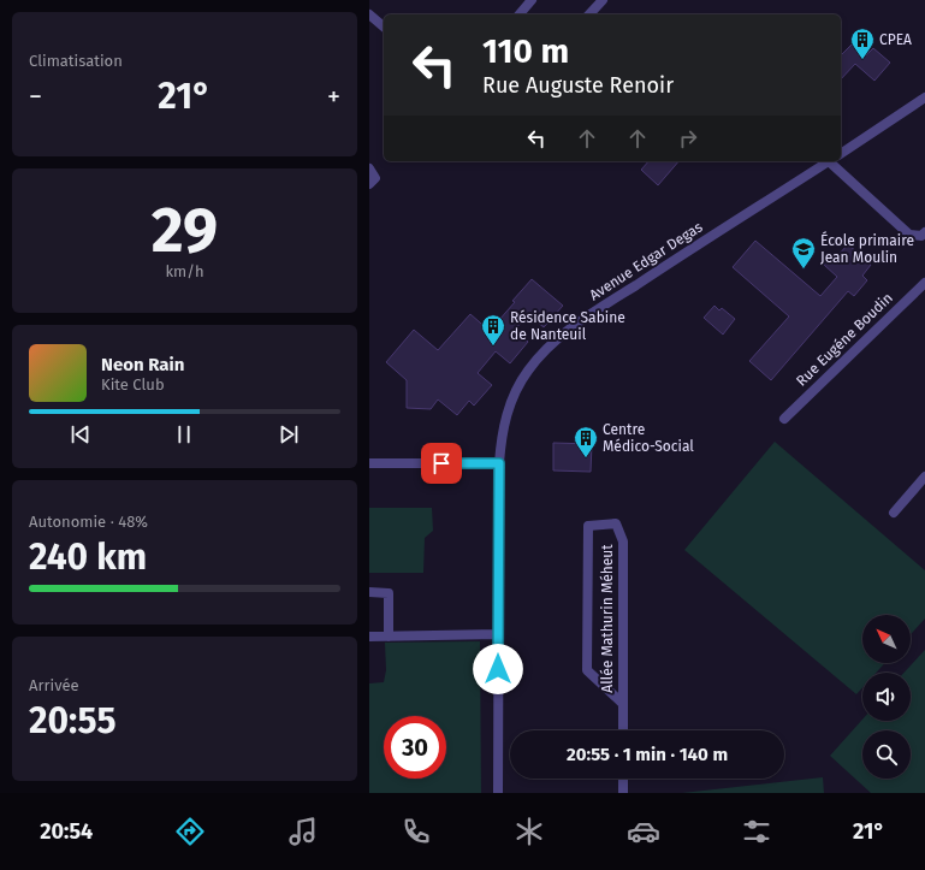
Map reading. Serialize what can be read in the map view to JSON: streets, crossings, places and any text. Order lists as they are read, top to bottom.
{
  "streets": {
    "street": ["Avenue Edgar Degas", "Rue Eugéne Boudin", "Allée Mathurin Méheut"]
  },
  "places": {
    "building": ["CPEA", "Résidence Sabine de Nanteuil", "Centre Médico-Social"],
    "school or university": ["École primaire Jean Moulin"]
  },
  "north": "top left",
  "page": {
    "tile": [
      "Climatisation",
      ["29", "km/h"],
      ["Autonomie · 48%", "240 km"],
      ["Arrivée", "20:55"]
    ],
    "turn": ["110 m", "Rue Auguste Renoir"],
    "heat": ["−", "21°", "+"],
    "song": ["Neon Rain", "Kite Club"],
    "limit": "30",
    "trip": "20:55 · 1 min · 140 m",
    "tabs": ["20:54", "21°"]
  }
}
